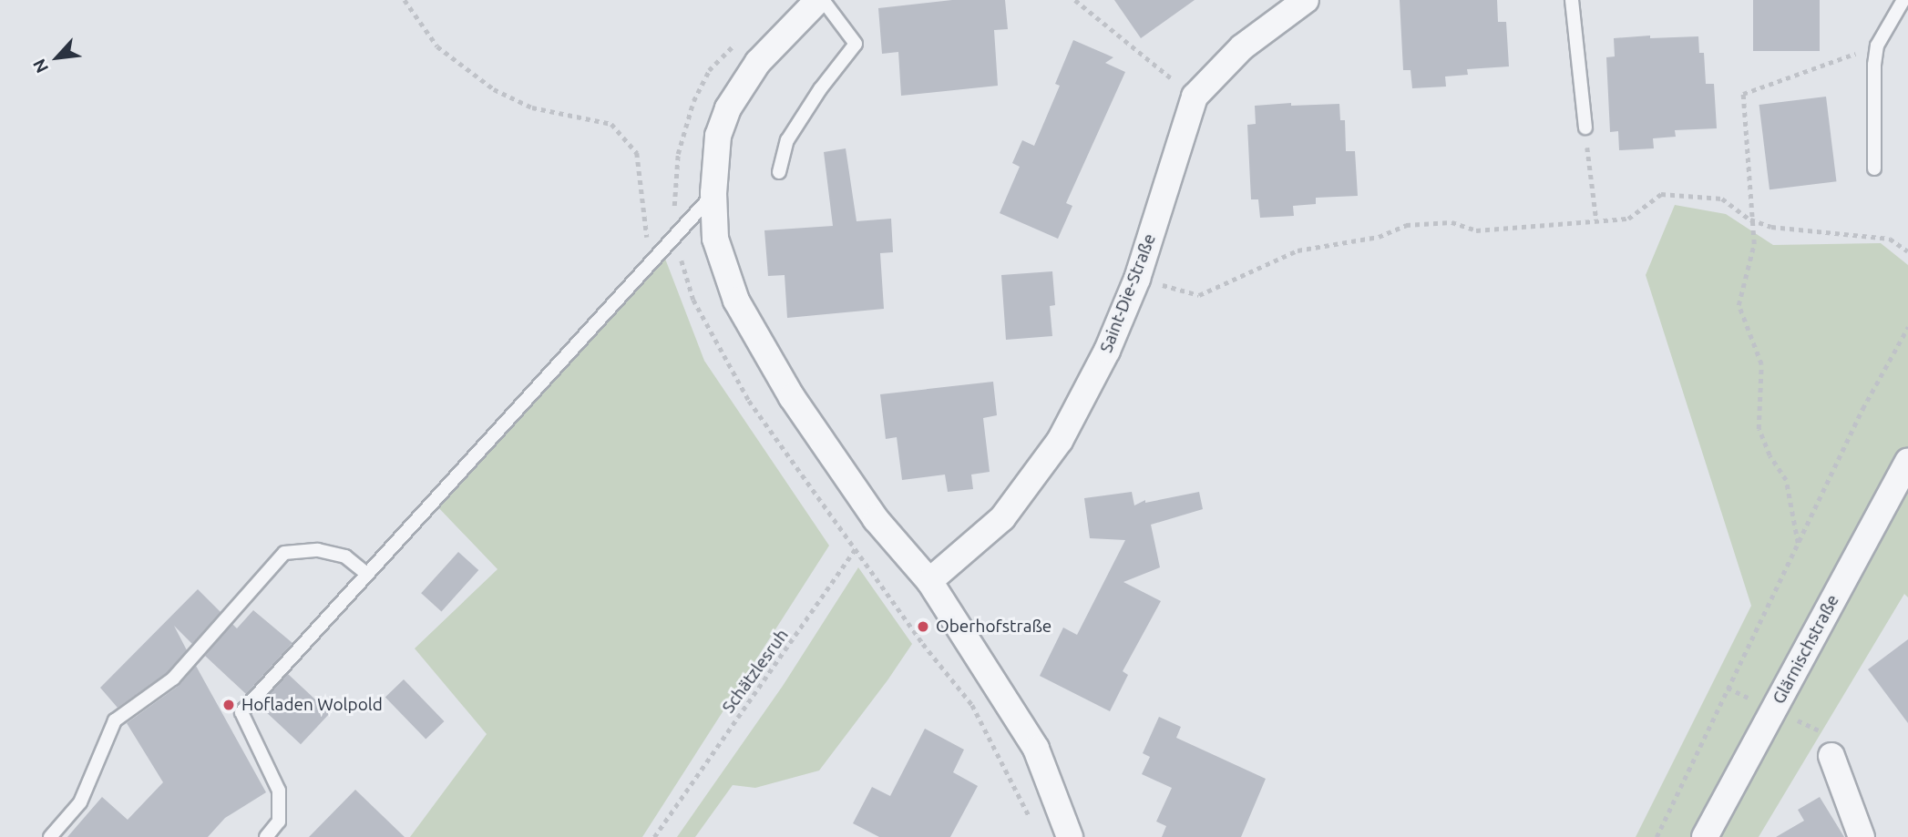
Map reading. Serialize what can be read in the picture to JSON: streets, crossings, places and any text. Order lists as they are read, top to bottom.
{
  "streets": {
    "street": ["Saint-Die-Straße", "Glärnischstraße"],
    "path": ["Schätzlesruh"]
  },
  "places": ["Oberhofstraße", "Hofladen Wolpold"],
  "north": "bottom left"
}
